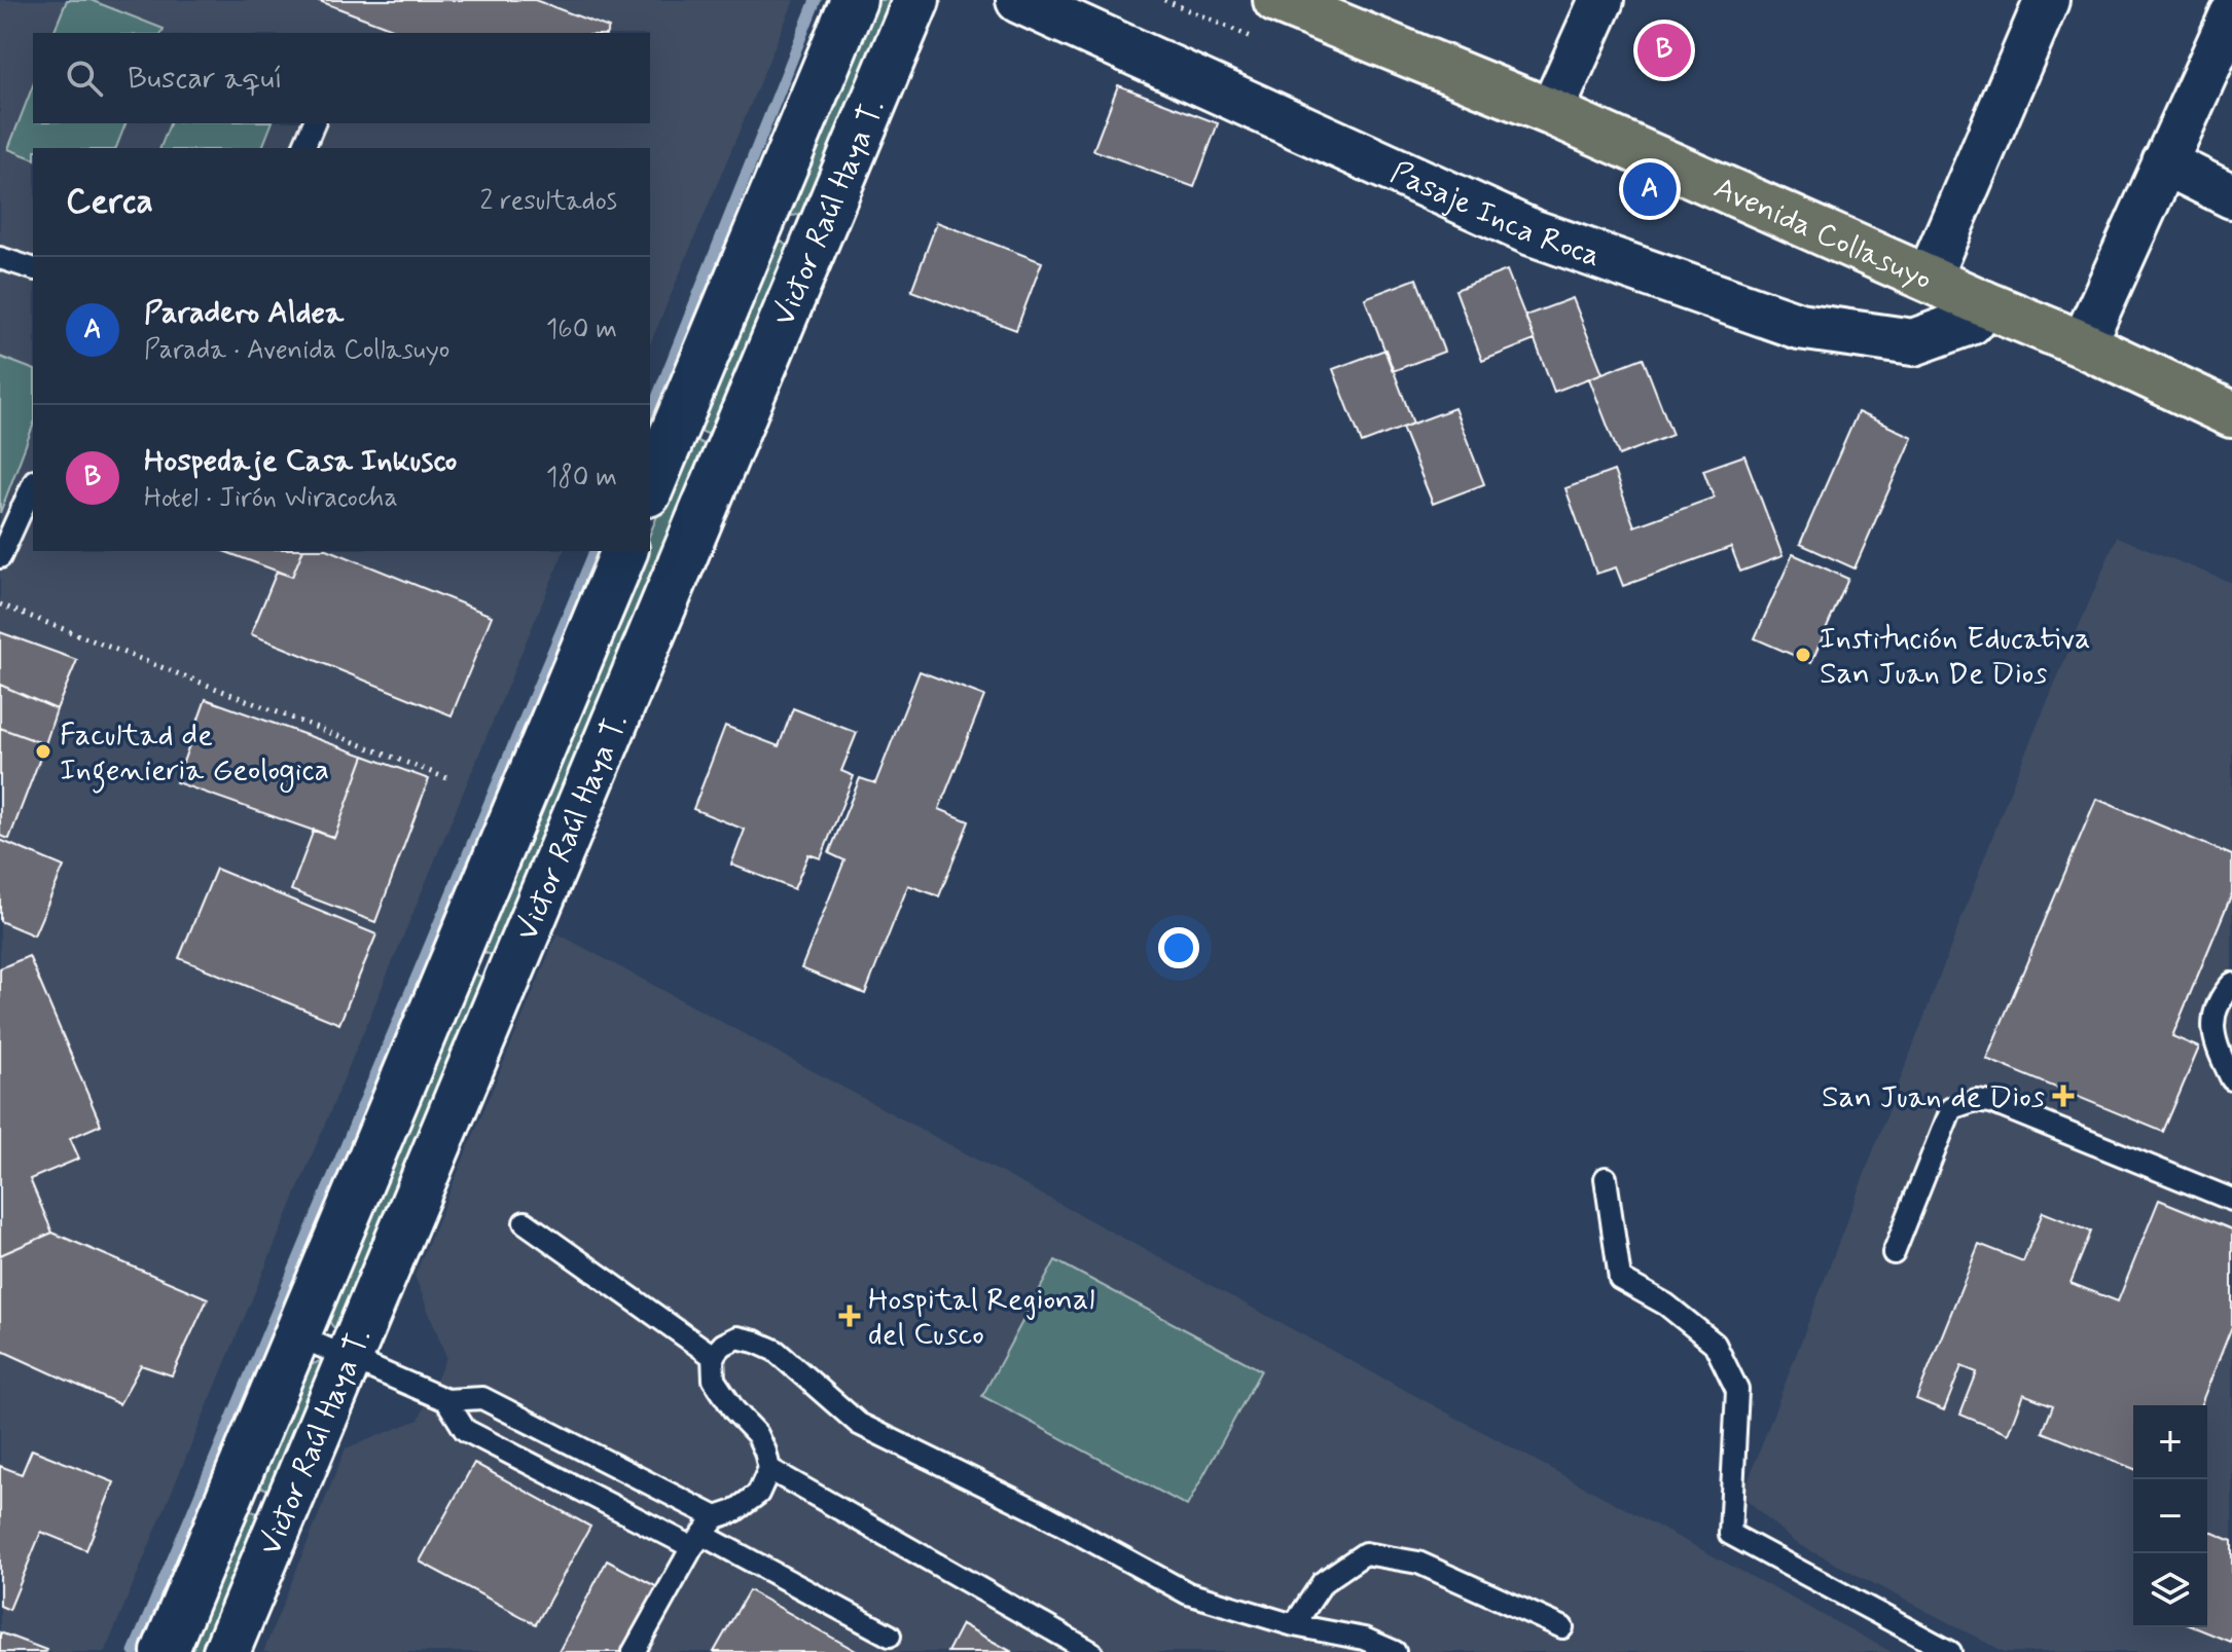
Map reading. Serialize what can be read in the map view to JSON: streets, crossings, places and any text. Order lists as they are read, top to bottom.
{
  "streets": {
    "main road": ["Avenida Collasuyo"],
    "street": ["Victor Raúl Haya T.", "Pasaje Inca Roca"]
  },
  "crossings": [
    ["Pasaje Inca Roca", "Avenida Collasuyo"]
  ],
  "places": {
    "other": ["Institución Educativa San Juan De Dios", "Facultad de Ingenieria Geologica"],
    "health": ["San Juan de Dios", "Hospital Regional del Cusco"]
  },
  "page": {
    "pins": ["B", "A"],
    "search": "Buscar aquí",
    "heading": ["Cerca", "2 resultados"],
    "list": [
      {
        "mark": "A",
        "name": "Paradero Aldea",
        "note": "Parada · Avenida Collasuyo",
        "value": "160 m"
      },
      {
        "mark": "B",
        "name": "Hospedaje Casa Inkusco",
        "note": "Hotel · Jirón Wiracocha",
        "value": "180 m"
      }
    ],
    "map_buttons": ["+", "−"]
  }
}
